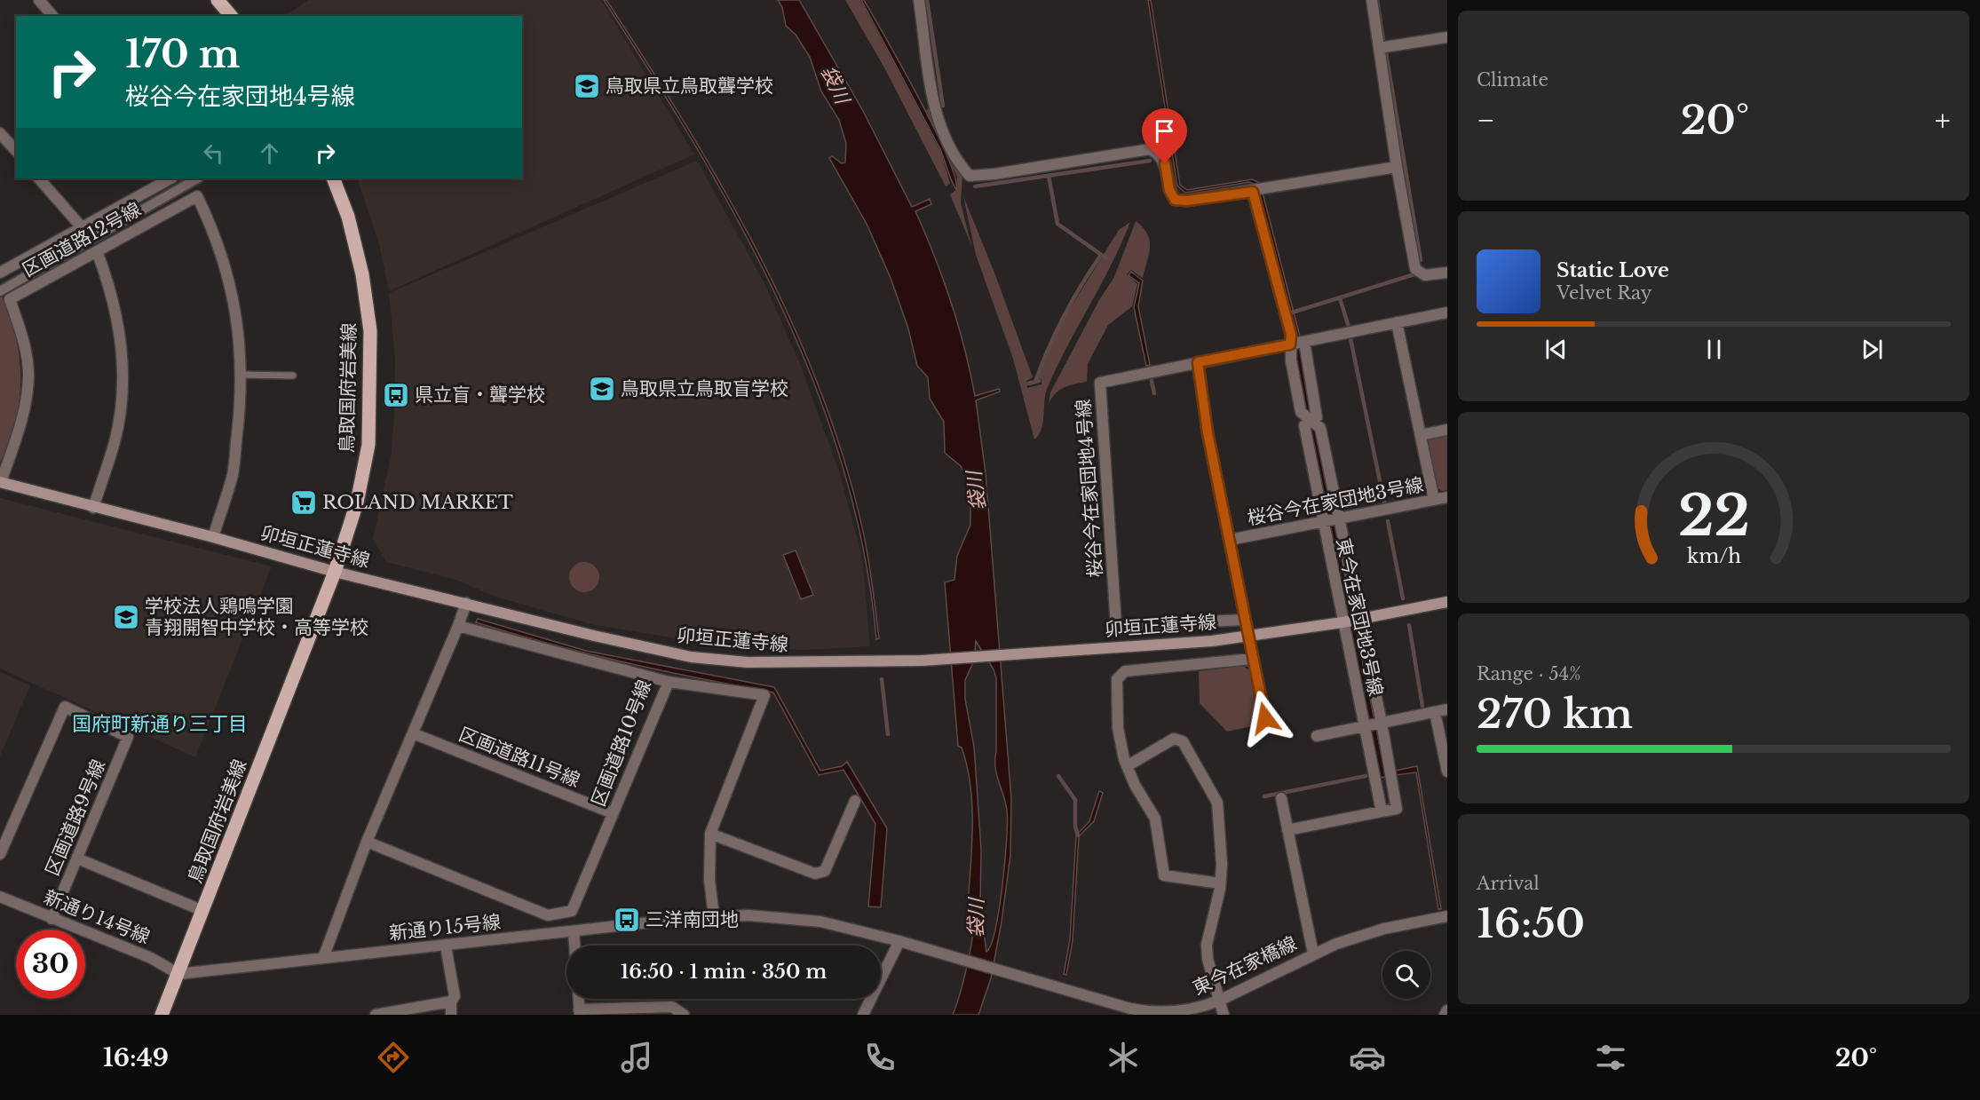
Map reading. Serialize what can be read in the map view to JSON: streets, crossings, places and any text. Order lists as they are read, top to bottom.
{
  "streets": {
    "main road": ["鳥取国府岩美線", "卯垣正蓮寺線"],
    "street": [
      "区画道路12号線",
      "桜谷今在家団地4号線",
      "桜谷今在家団地3号線",
      "東今在家団地3号線",
      "区画道路10号線",
      "区画道路11号線",
      "区画道路9号線",
      "新通り14号線",
      "新通り15号線",
      "東今在家橋線"
    ]
  },
  "crossings": [
    ["区画道路12号線", "卯垣正蓮寺線"],
    ["鳥取国府岩美線", "卯垣正蓮寺線"],
    ["鳥取国府岩美線", "新通り14号線"],
    ["鳥取国府岩美線", "新通り15号線"],
    ["桜谷今在家団地4号線", "東今在家団地3号線"],
    ["桜谷今在家団地3号線", "東今在家団地3号線"],
    ["卯垣正蓮寺線", "東今在家団地3号線"],
    ["区画道路10号線", "区画道路11号線"],
    ["区画道路9号線", "新通り14号線"],
    ["新通り14号線", "新通り15号線"]
  ],
  "districts": ["国府町新通り三丁目"],
  "water": ["袋川"],
  "places": {
    "school or university": ["鳥取県立鳥取聾学校", "鳥取県立鳥取盲学校", "学校法人鶏鳴学園 青翔開智中学校・高等学校"],
    "bus stop": ["県立盲・聾学校", "三洋南団地"],
    "supermarket": ["ROLAND MARKET"]
  },
  "page": {
    "tile": [
      "Climate",
      ["Range · 54%", "270 km"],
      ["Arrival", "16:50"]
    ],
    "turn": ["170 m", "桜谷今在家団地4号線"],
    "heat": ["−", "20°", "+"],
    "song": ["Static Love", "Velvet Ray"],
    "limit": "30",
    "trip": "16:50 · 1 min · 350 m",
    "tabs": ["16:49", "20°"],
    "gauge": ["22", "km/h"]
  }
}
